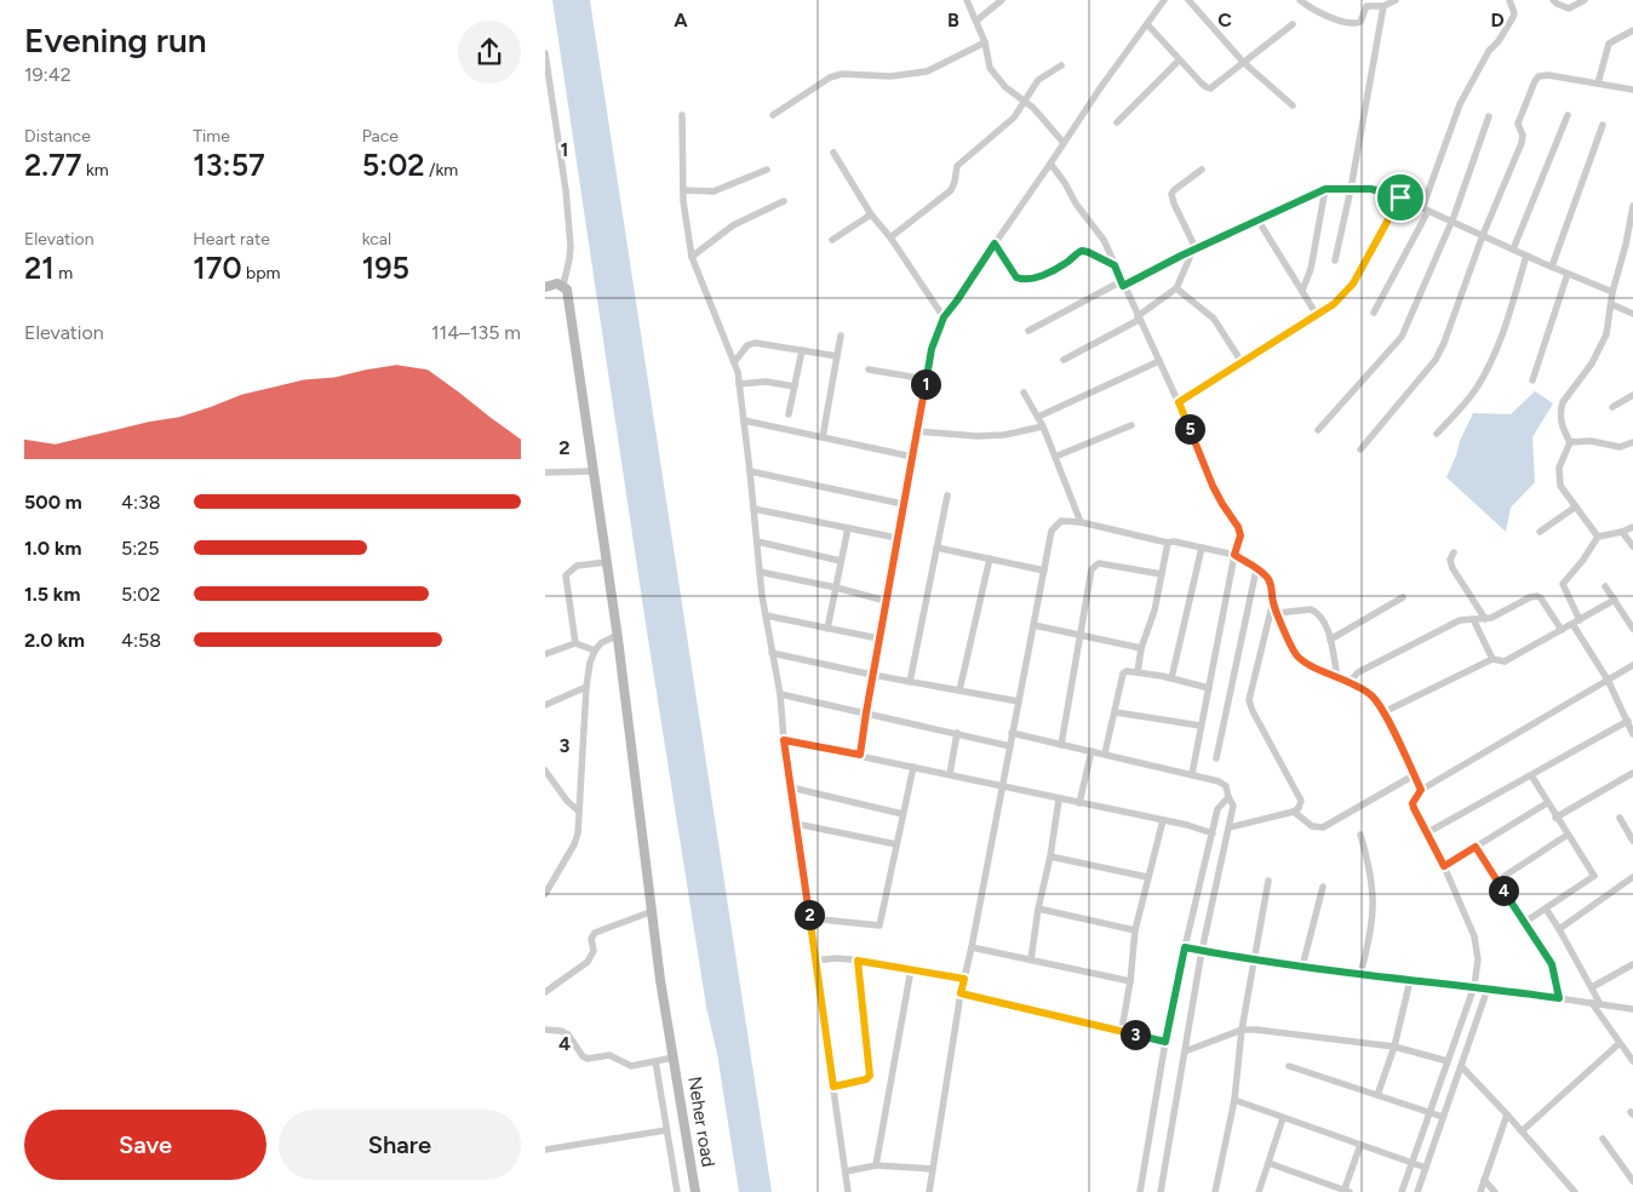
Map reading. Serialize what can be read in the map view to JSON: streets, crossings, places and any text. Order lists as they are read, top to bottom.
{
  "streets": {
    "street": ["Neher road"]
  },
  "page": {
    "heading": ["Evening run", "19:42"],
    "stats": [
      ["Distance", "2.77 km"],
      ["Time", "13:57"],
      ["Pace", "5:02 /km"],
      ["Elevation", "21 m"],
      ["Heart rate", "170 bpm"],
      ["kcal", "195"]
    ],
    "chart": ["Elevation", "114–135 m"],
    "pins": [
      "1",
      "5",
      "4",
      "2",
      "3"
    ],
    "list": [
      {
        "name": "500 m",
        "note": "4:38"
      },
      {
        "name": "1.0 km",
        "note": "5:25"
      },
      {
        "name": "1.5 km",
        "note": "5:02"
      },
      {
        "name": "2.0 km",
        "note": "4:58"
      }
    ],
    "buttons": ["Save", "Share"]
  },
  "grid": {
    "columns": [
      "A",
      "B",
      "C",
      "D"
    ],
    "rows": [
      "1",
      "2",
      "3",
      "4"
    ]
  }
}
